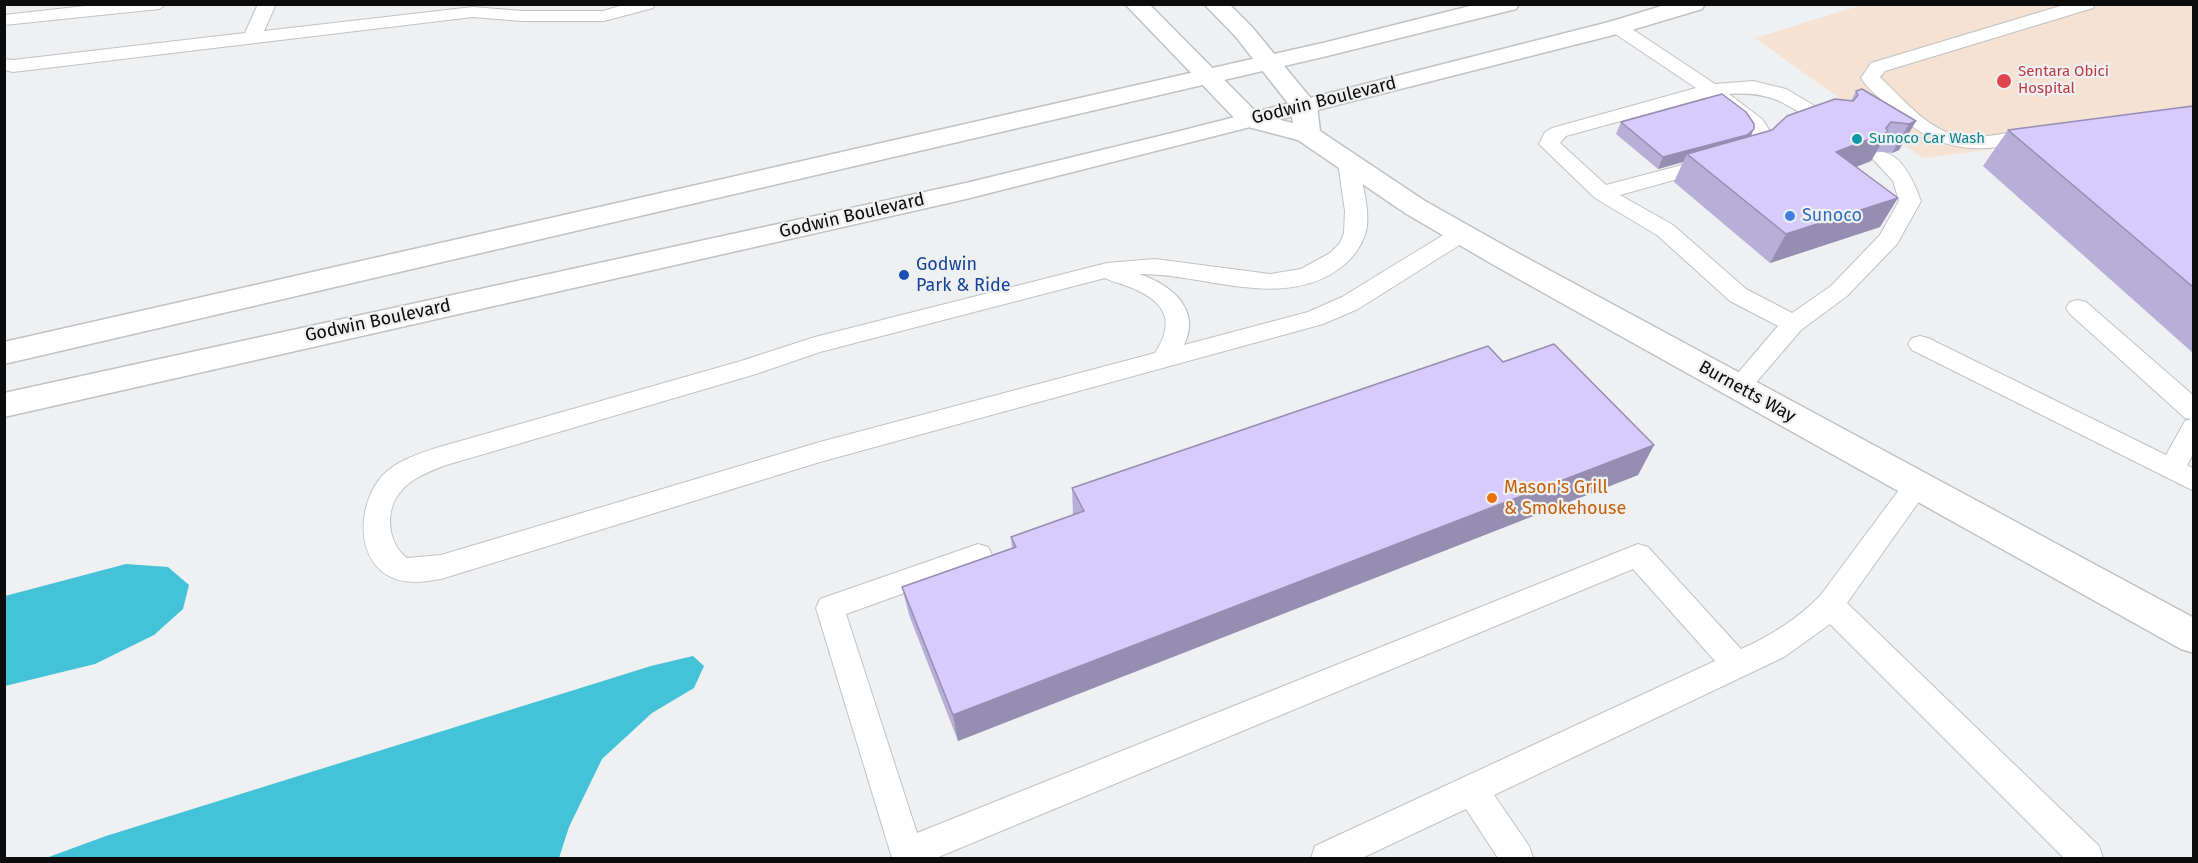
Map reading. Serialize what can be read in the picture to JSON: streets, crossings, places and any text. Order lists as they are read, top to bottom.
{
  "streets": {
    "main road": ["Godwin Boulevard", "Burnetts Way"]
  },
  "crossings": [
    ["Godwin Boulevard", "Burnetts Way"]
  ],
  "places": [
    "Sentara Obici Hospital",
    "Sunoco Car Wash",
    "Sunoco",
    "Godwin Park & Ride",
    "Mason's Grill & Smokehouse"
  ]
}
